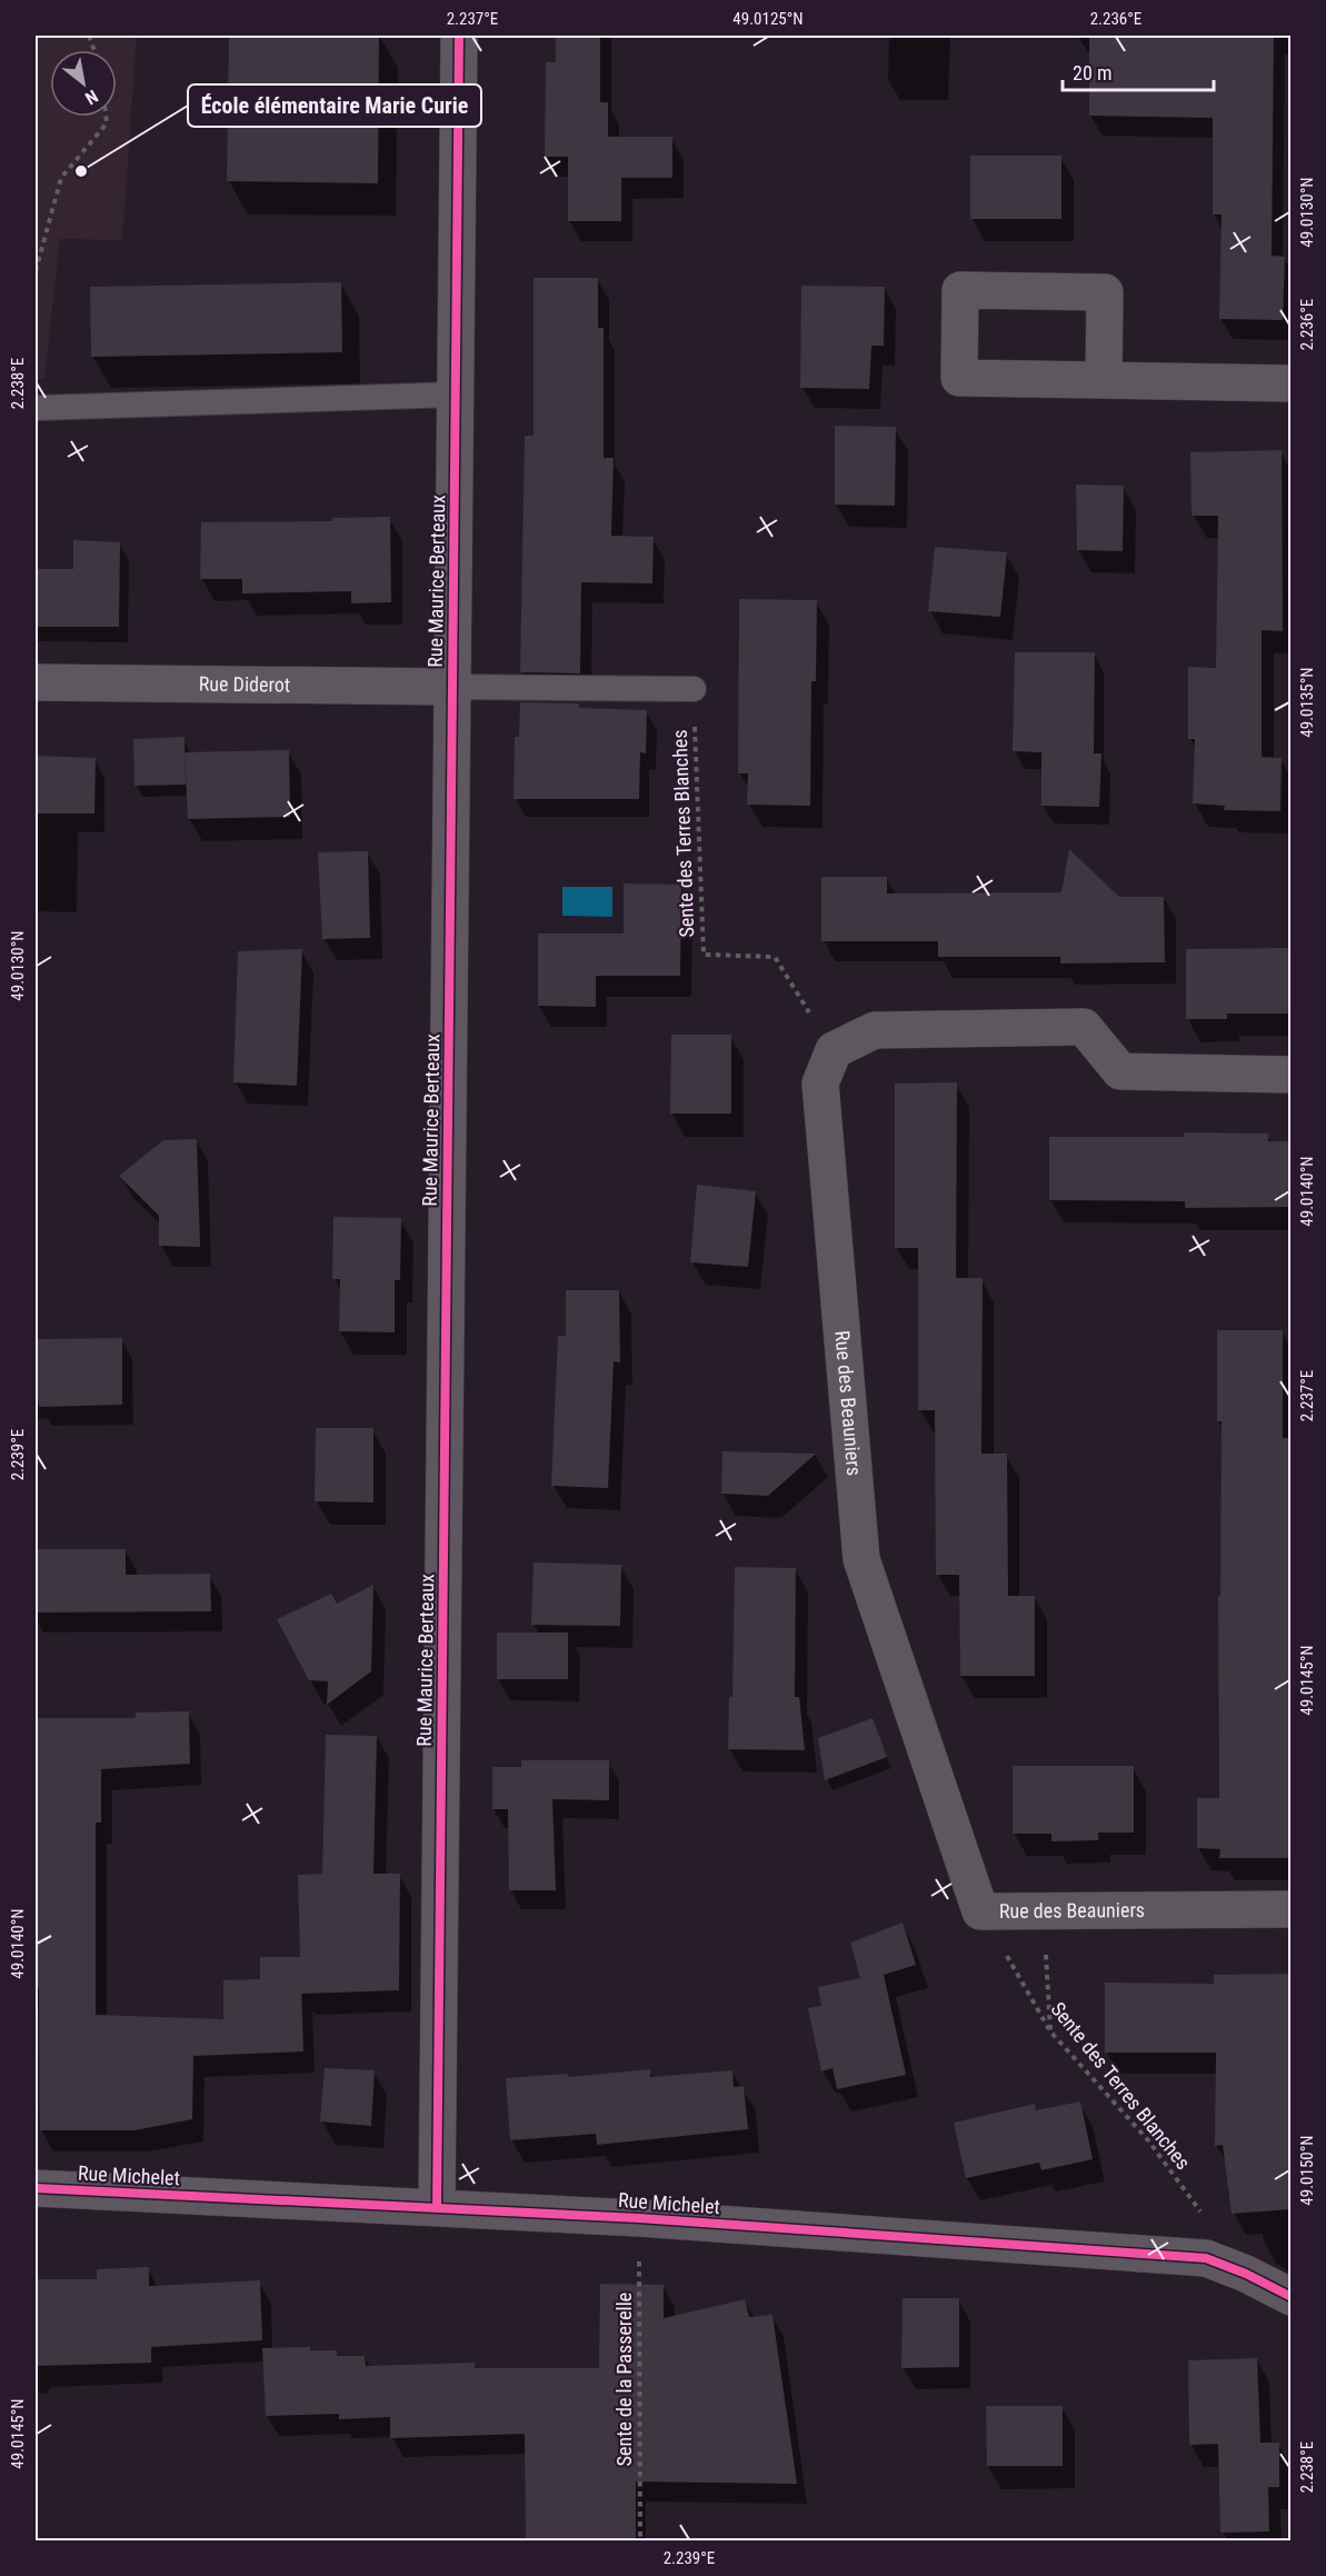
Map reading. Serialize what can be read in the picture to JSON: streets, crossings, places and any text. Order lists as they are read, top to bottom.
{
  "streets": {
    "street": [
      "Rue Maurice Berteaux",
      "Rue Diderot",
      "Rue des Beauniers",
      "Rue Michelet"
    ],
    "path": ["Sente des Terres Blanches", "Sente de la Passerelle"]
  },
  "crossings": [
    ["Rue Maurice Berteaux", "Rue Diderot"],
    ["Rue Maurice Berteaux", "Rue Michelet"],
    ["Sente des Terres Blanches", "Rue des Beauniers"],
    ["Rue Michelet", "Sente de la Passerelle"]
  ],
  "places": ["École élémentaire Marie Curie"],
  "scale_bar": "20 m",
  "north": "bottom right",
  "coordinates": [
    "2.237°E",
    "49.0125°N",
    "2.236°E",
    "49.0130°N",
    "2.238°E",
    "49.0135°N",
    "49.0140°N",
    "2.239°E",
    "49.0145°N",
    "49.0150°N"
  ]
}
